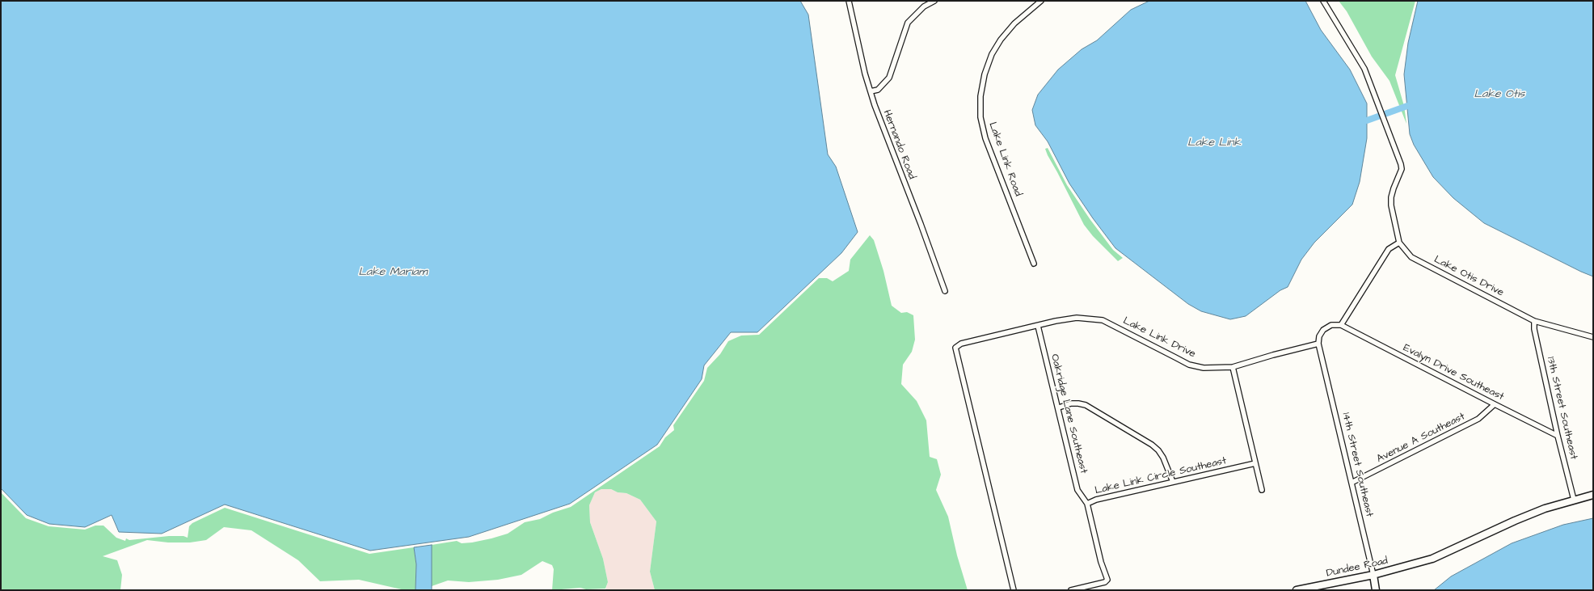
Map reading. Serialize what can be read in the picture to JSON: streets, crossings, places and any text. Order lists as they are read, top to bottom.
{
  "streets": {
    "main road": ["14th Street Southeast", "Dundee Road"],
    "street": [
      "Hernando Road",
      "Lake Link Road",
      "Lake Otis Drive",
      "Lake Link Drive",
      "Evalyn Drive Southeast",
      "13th Street Southeast",
      "Oakridge Lane Southeast",
      "Avenue A Southeast",
      "Lake Link Circle Southeast"
    ]
  },
  "crossings": [
    ["Lake Otis Drive", "13th Street Southeast"],
    ["Lake Link Drive", "Oakridge Lane Southeast"],
    ["Lake Link Drive", "14th Street Southeast"],
    ["Evalyn Drive Southeast", "13th Street Southeast"],
    ["Evalyn Drive Southeast", "Avenue A Southeast"],
    ["13th Street Southeast", "Dundee Road"],
    ["Oakridge Lane Southeast", "Lake Link Circle Southeast"],
    ["Avenue A Southeast", "14th Street Southeast"],
    ["14th Street Southeast", "Dundee Road"]
  ],
  "water": ["Lake Otis", "Lake Link", "Lake Mariam"]
}
